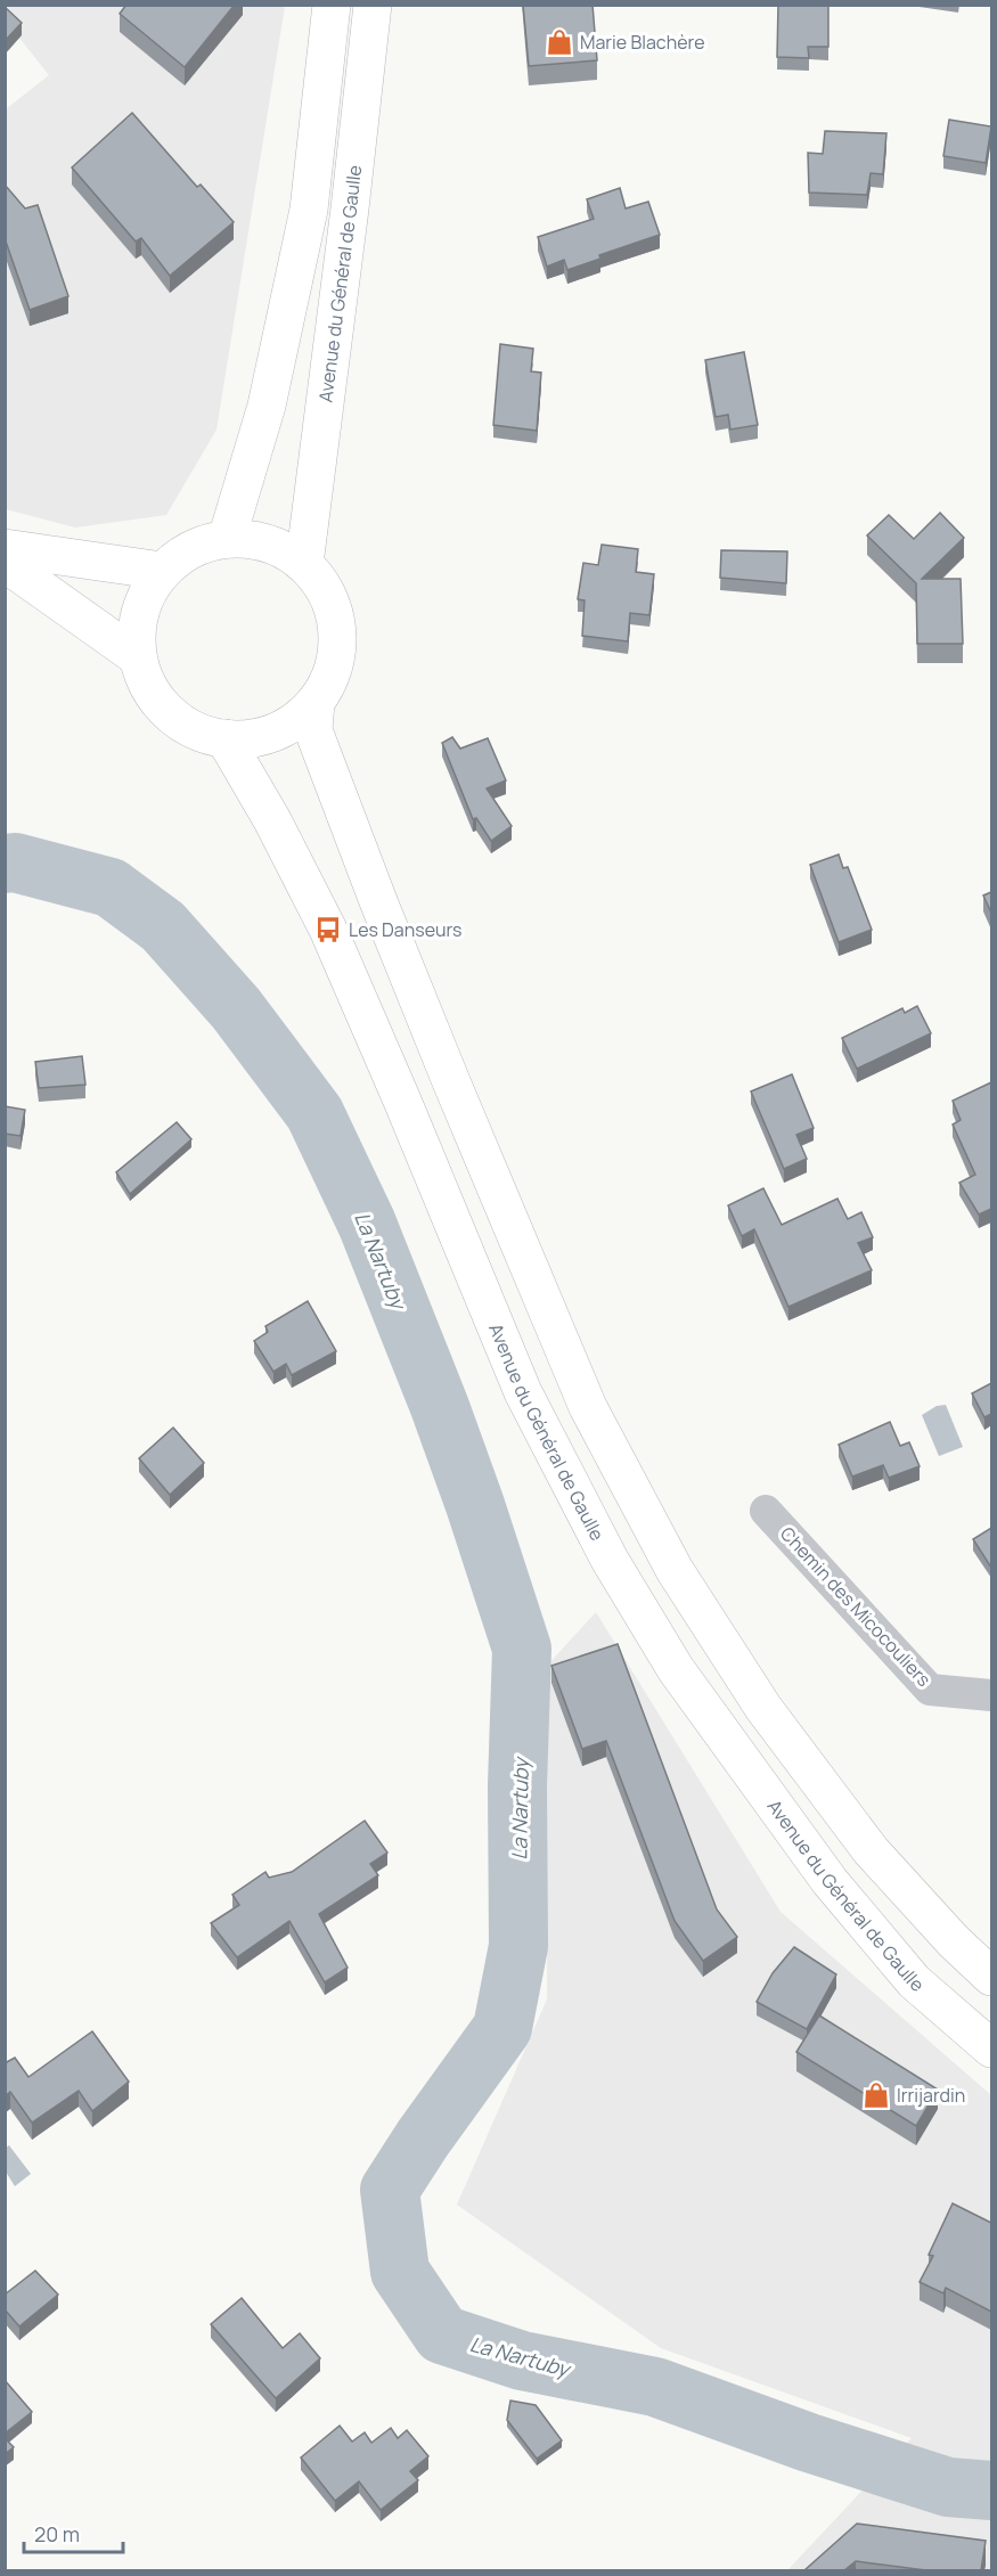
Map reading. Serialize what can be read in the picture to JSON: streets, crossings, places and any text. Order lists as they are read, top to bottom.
{
  "streets": {
    "main road": ["Avenue du Général de Gaulle"],
    "street": ["Chemin des Micocouliers"]
  },
  "water": ["La Nartuby"],
  "places": {
    "shop": ["Marie Blachère", "Irrijardin"],
    "bus stop": ["Les Danseurs"]
  },
  "scale_bar": "20 m"
}
